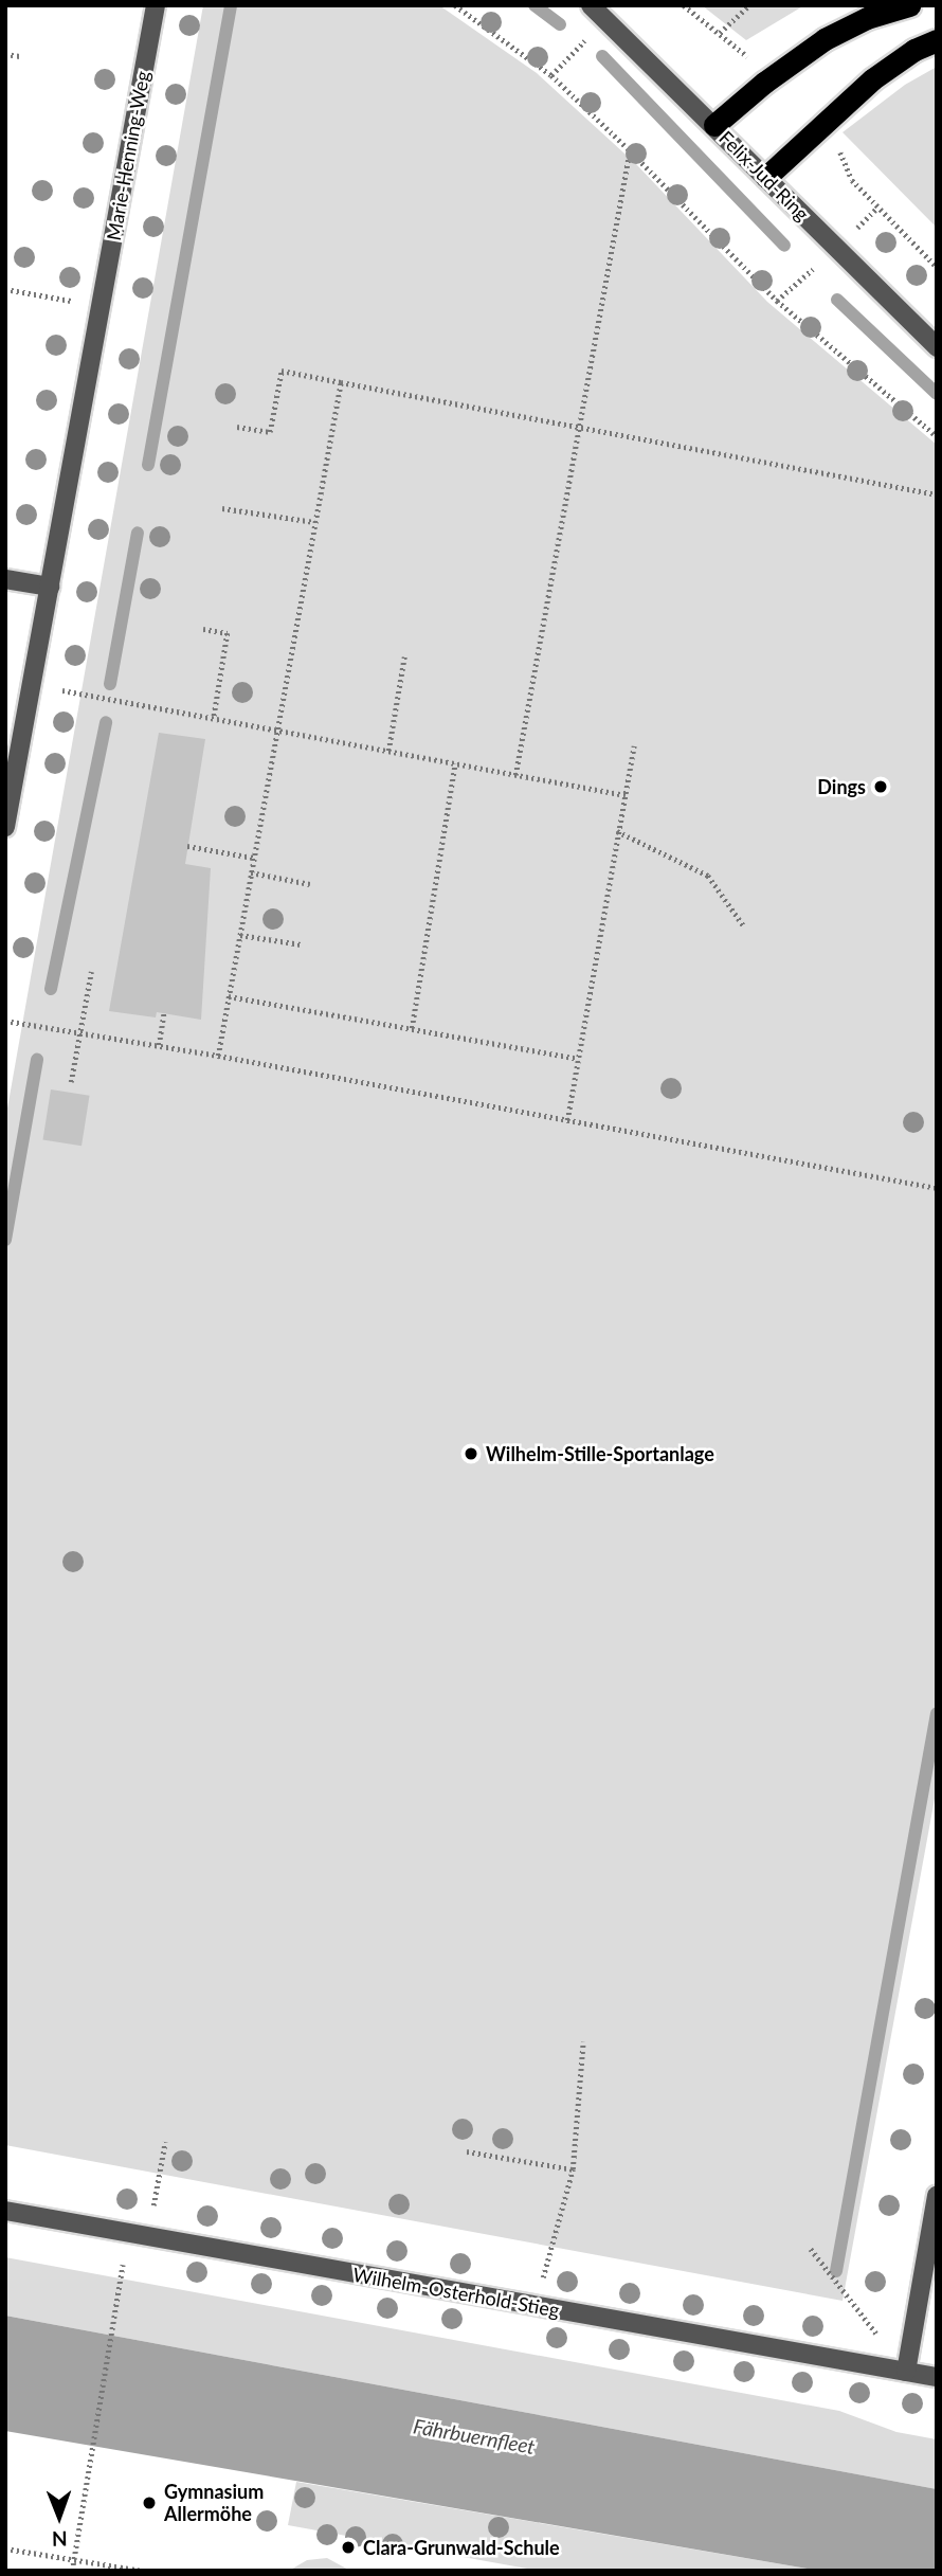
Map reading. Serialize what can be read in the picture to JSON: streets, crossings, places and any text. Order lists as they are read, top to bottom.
{
  "streets": {
    "street": ["Marie-Henning-Weg", "Felix-Jud-Ring", "Wilhelm-Osterhold-Stieg"]
  },
  "water": ["Fährbuernfleet"],
  "places": [
    "Dings",
    "Wilhelm-Stille-Sportanlage",
    "Gymnasium Allermöhe",
    "Clara-Grunwald-Schule"
  ],
  "north": "bottom"
}
